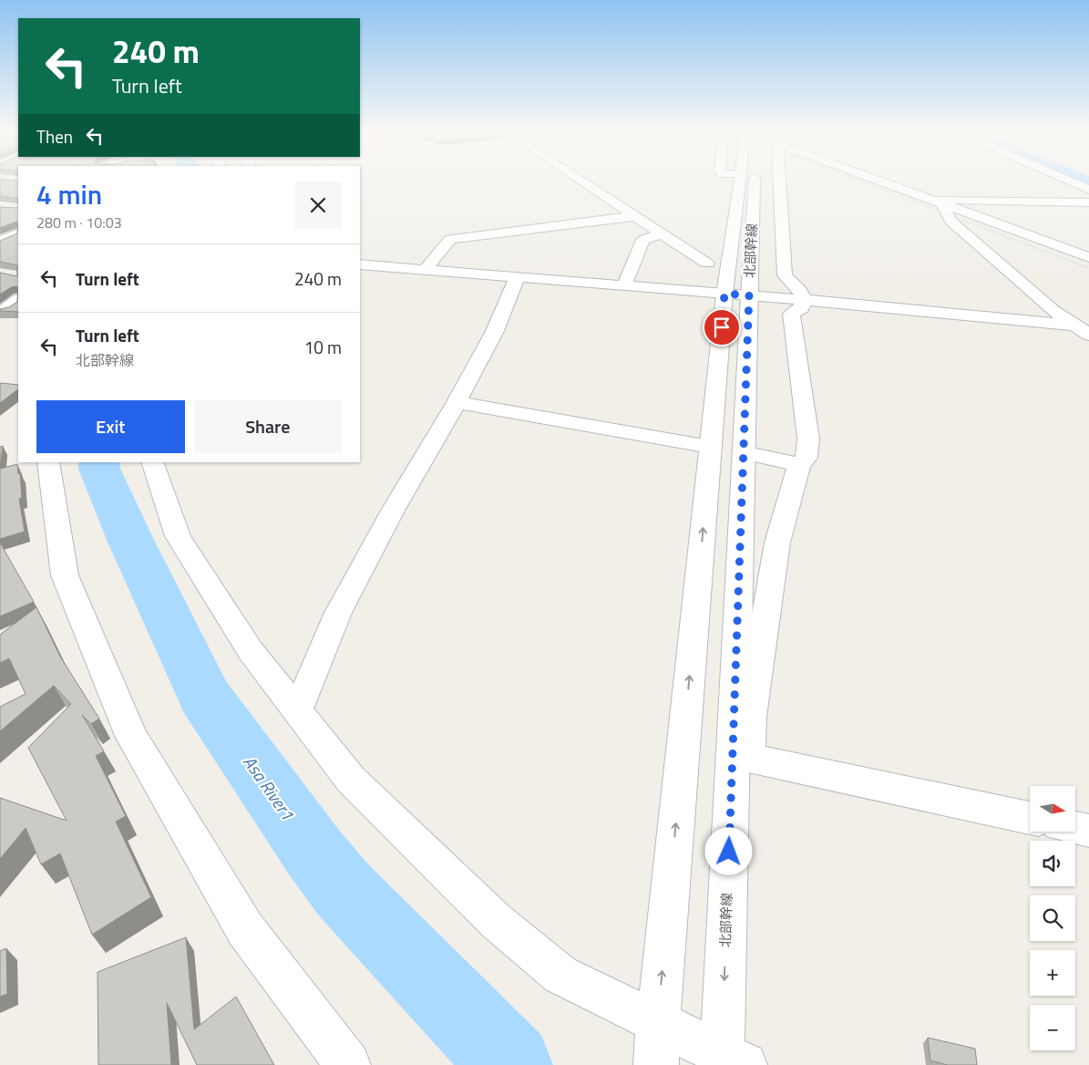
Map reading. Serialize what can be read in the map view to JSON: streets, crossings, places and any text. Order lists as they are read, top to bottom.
{
  "streets": {
    "street": ["北部幹線"]
  },
  "water": ["Asa River1"],
  "north": "right",
  "page": {
    "turn": ["240 m", "Turn left"],
    "then": "Then",
    "heading": ["4 min", "280 m · 10:03"],
    "list": [
      {
        "name": "Turn left",
        "value": "240 m"
      },
      {
        "name": "Turn left",
        "note": "北部幹線",
        "value": "10 m"
      }
    ],
    "buttons": ["Exit", "Share"],
    "map_buttons": ["+", "−"]
  }
}
